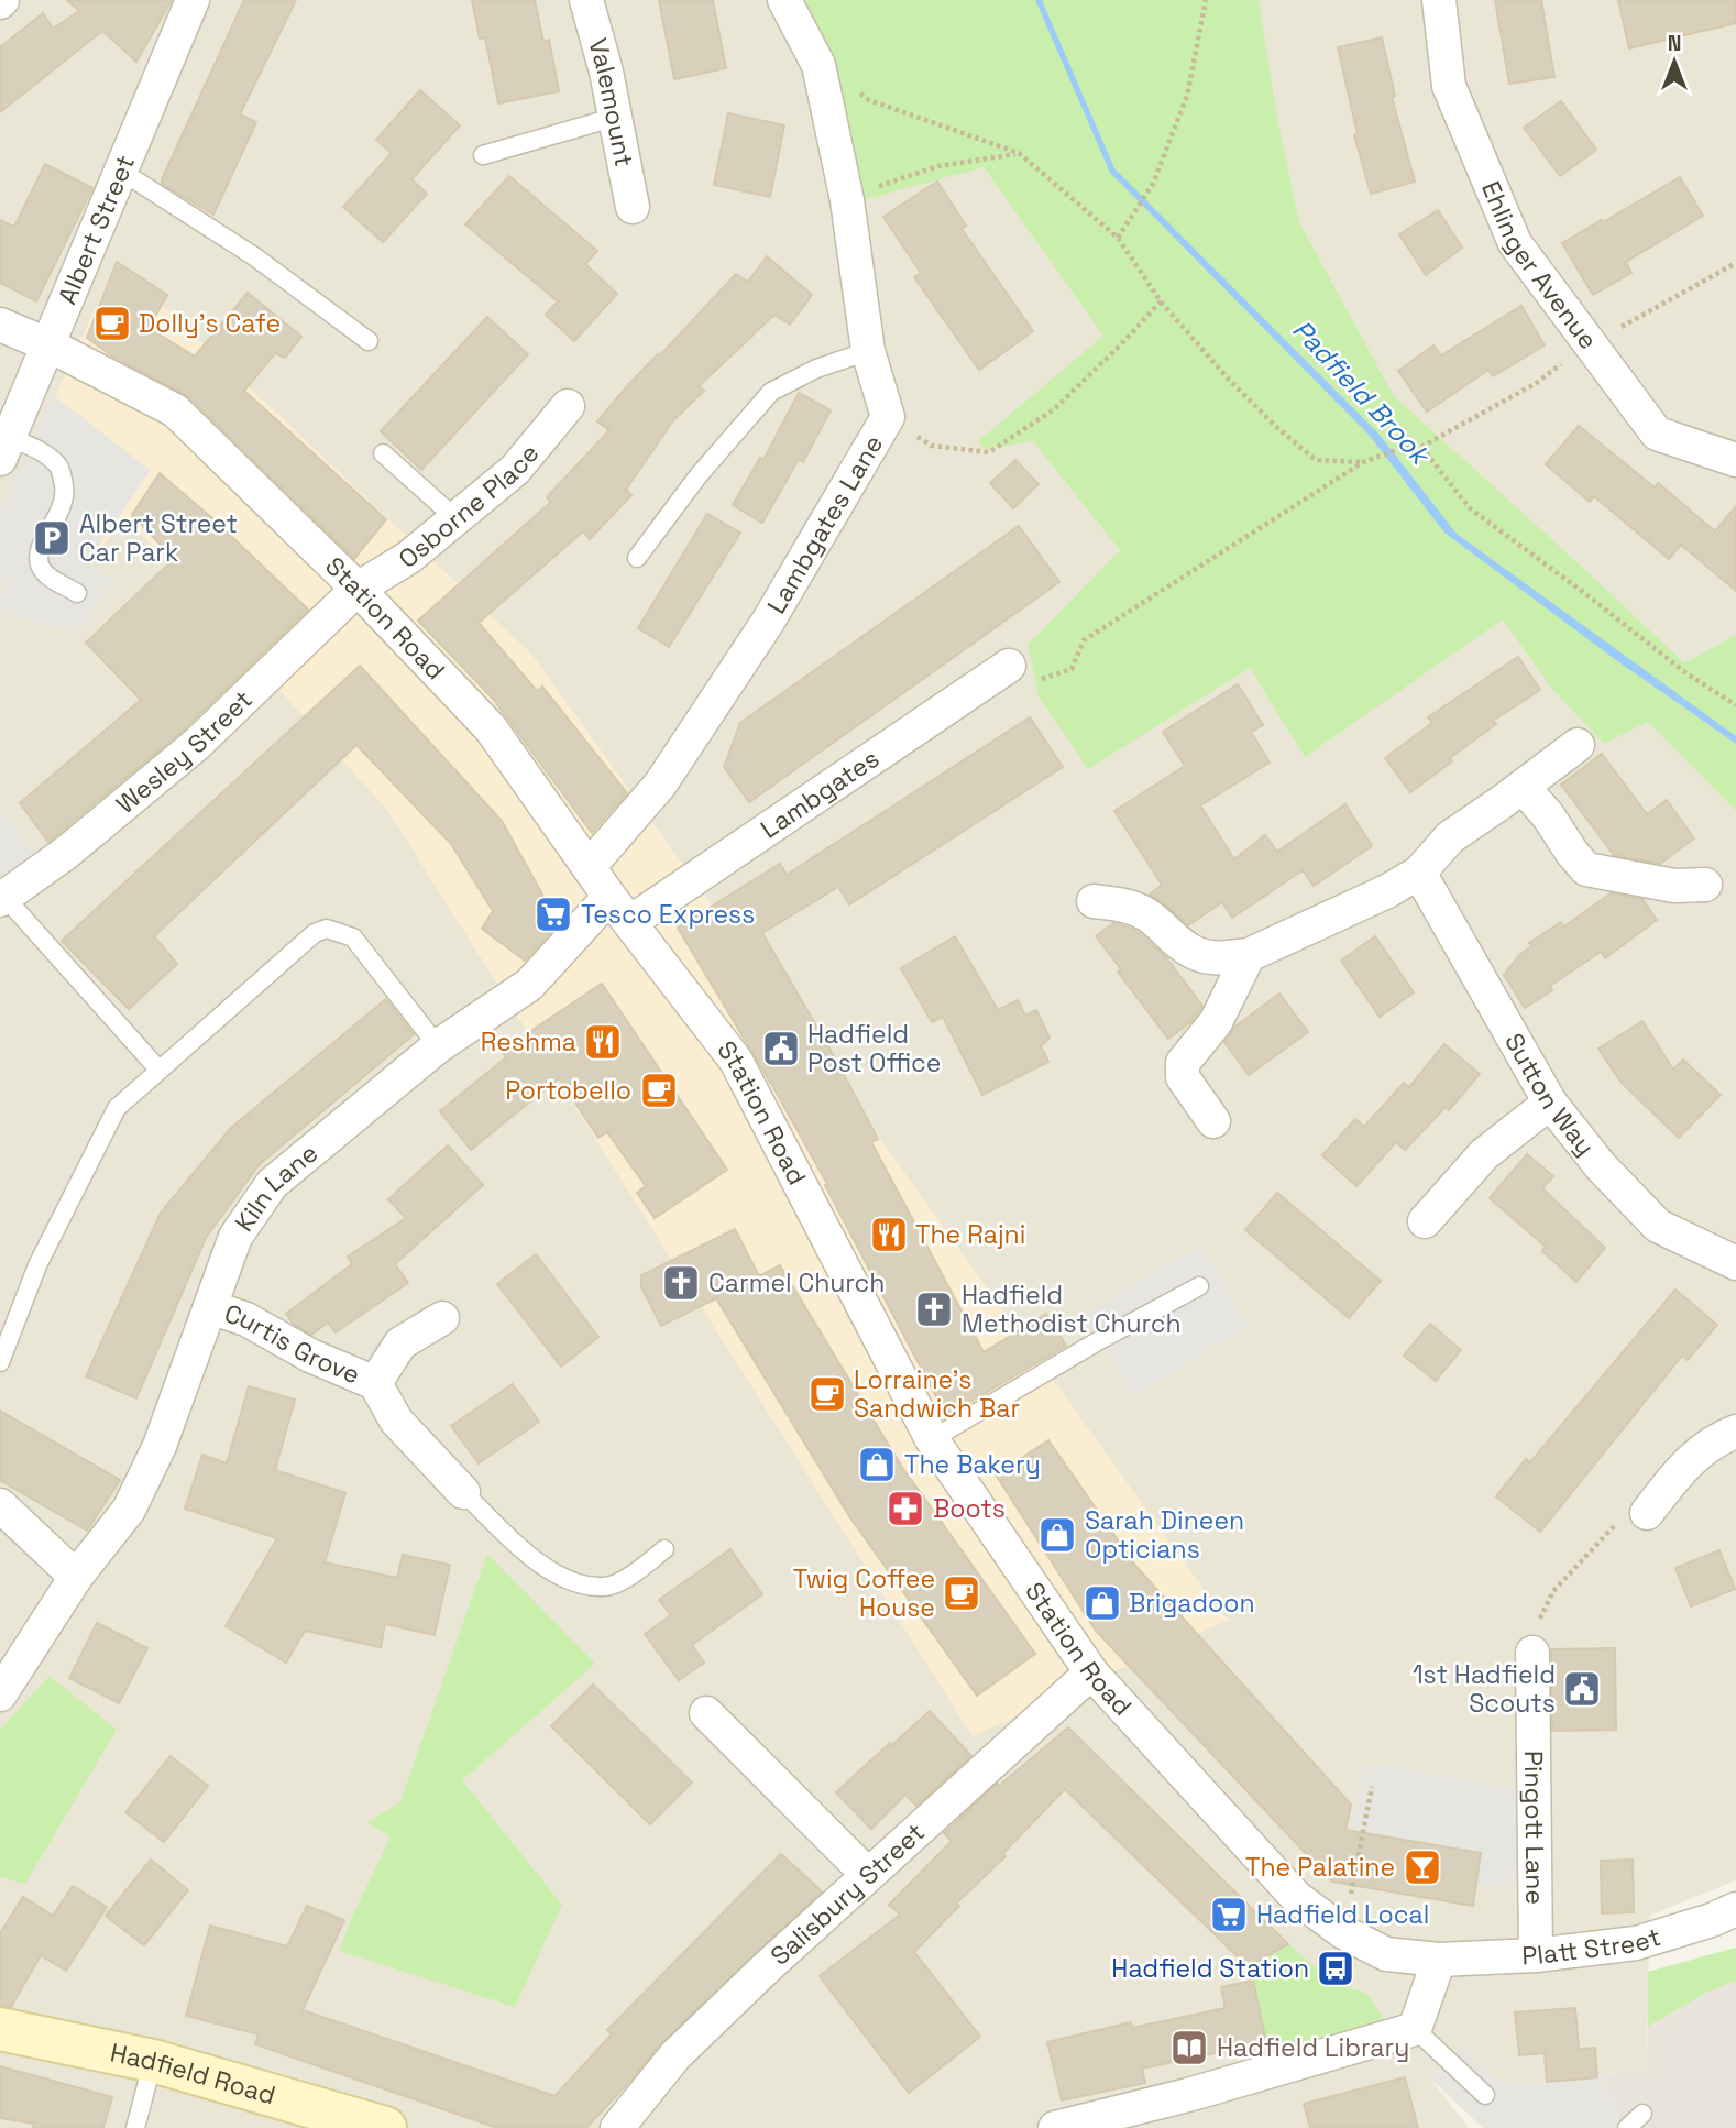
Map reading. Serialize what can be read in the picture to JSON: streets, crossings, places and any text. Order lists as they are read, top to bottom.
{
  "streets": {
    "street": [
      "Valemount",
      "Albert Street",
      "Ehlinger Avenue",
      "Osborne Place",
      "Lambgates Lane",
      "Station Road",
      "Wesley Street",
      "Lambgates",
      "Sutton Way",
      "Kiln Lane",
      "Curtis Grove",
      "Pingott Lane",
      "Salisbury Street",
      "Platt Street",
      "Hadfield Road"
    ]
  },
  "crossings": [
    ["Albert Street", "Station Road"],
    ["Osborne Place", "Station Road"],
    ["Osborne Place", "Wesley Street"],
    ["Lambgates Lane", "Station Road"],
    ["Station Road", "Wesley Street"],
    ["Station Road", "Lambgates"],
    ["Station Road", "Kiln Lane"],
    ["Station Road", "Salisbury Street"],
    ["Station Road", "Platt Street"],
    ["Kiln Lane", "Curtis Grove"],
    ["Pingott Lane", "Platt Street"]
  ],
  "water": ["Padfield Brook"],
  "places": {
    "cafe": [
      "Dolly's Cafe",
      "Portobello",
      "Lorraine's Sandwich Bar",
      "Twig Coffee House"
    ],
    "parking": ["Albert Street Car Park"],
    "supermarket": ["Tesco Express", "Hadfield Local"],
    "restaurant": ["Reshma", "The Rajni"],
    "public building": ["Hadfield Post Office", "1st Hadfield Scouts"],
    "church": ["Carmel Church", "Hadfield Methodist Church"],
    "shop": ["The Bakery", "Sarah Dineen Opticians", "Brigadoon"],
    "pharmacy": ["Boots"],
    "bar": ["The Palatine"],
    "bus stop": ["Hadfield Station"],
    "library": ["Hadfield Library"]
  },
  "north": "top"
}
